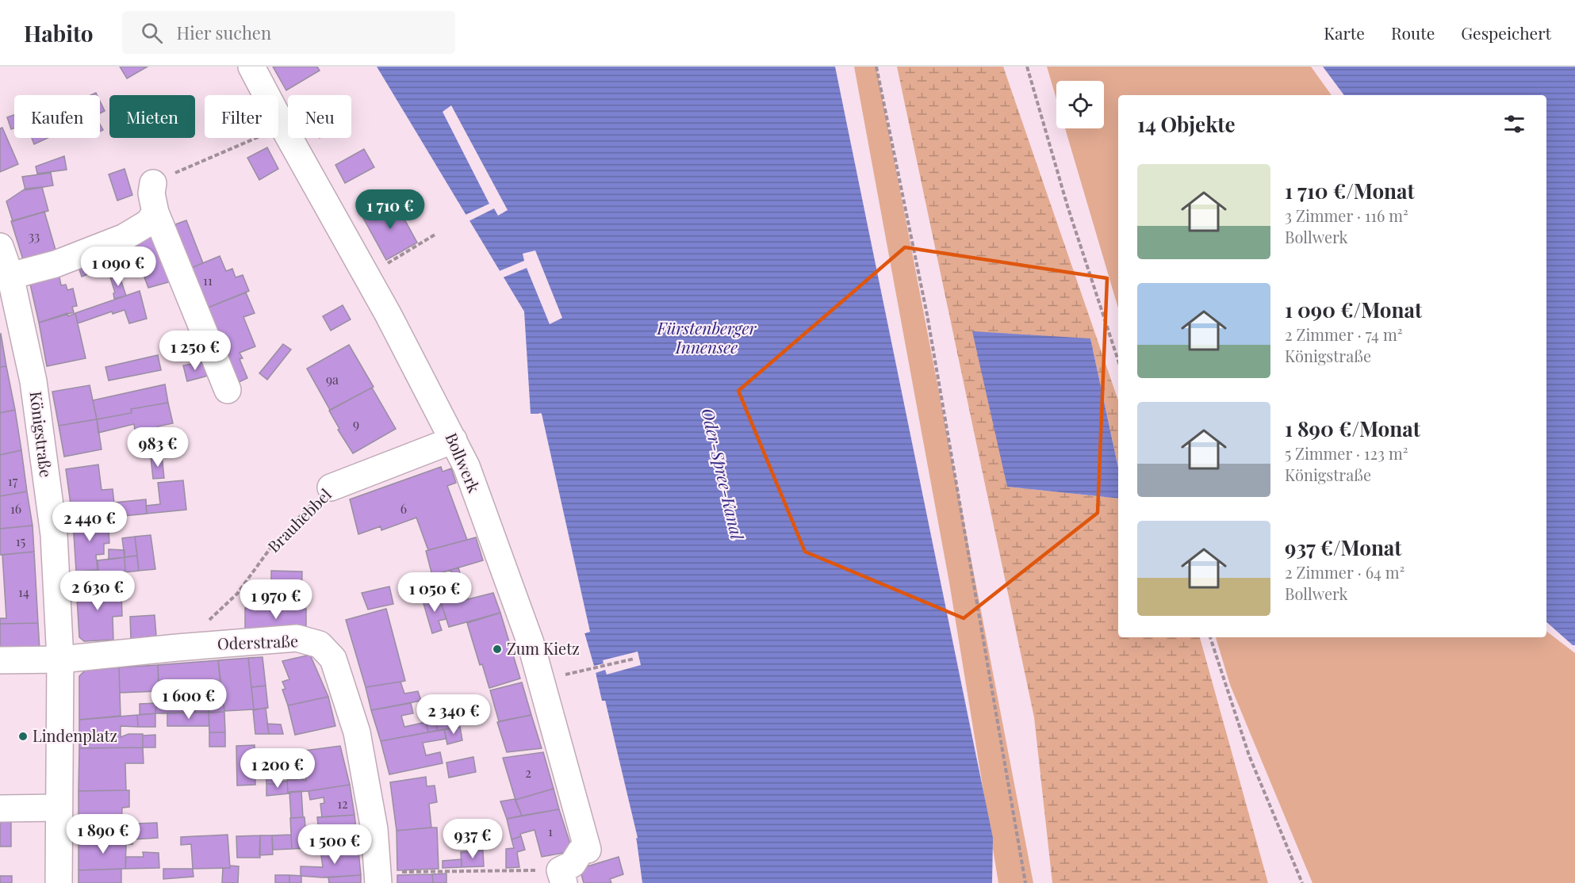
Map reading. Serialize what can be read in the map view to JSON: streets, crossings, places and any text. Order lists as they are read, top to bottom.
{
  "streets": {
    "street": [
      "Königstraße",
      "Bollwerk",
      "Brauhebbel",
      "Oderstraße"
    ]
  },
  "crossings": [
    ["Königstraße", "Oderstraße"],
    ["Bollwerk", "Brauhebbel"],
    ["Brauhebbel", "Oderstraße"]
  ],
  "water": ["Fürstenberger Innensee", "Oder-Spree-Kanal"],
  "places": ["Zum Kietz", "Lindenplatz"],
  "house_numbers": [
    "33",
    "11",
    "9a",
    "9",
    "17",
    "16",
    "6",
    "15",
    "14",
    "2",
    "12",
    "1"
  ],
  "page": {
    "header": "Habito",
    "search": "Hier suchen",
    "nav": ["Karte", "Route", "Gespeichert"],
    "chip": [
      "Kaufen",
      "Mieten",
      "Filter",
      "Neu"
    ],
    "heading": "14 Objekte",
    "list": [
      {
        "name": "1 710 €/Monat",
        "note": "3 Zimmer · 116 m² · Bollwerk"
      },
      {
        "name": "1 090 €/Monat",
        "note": "2 Zimmer · 74 m² · Königstraße"
      },
      {
        "name": "1 890 €/Monat",
        "note": "5 Zimmer · 123 m² · Königstraße"
      },
      {
        "name": "937 €/Monat",
        "note": "2 Zimmer · 64 m² · Bollwerk"
      }
    ],
    "price": [
      "1 710 €",
      "1 090 €",
      "1 250 €",
      "983 €",
      "2 440 €",
      "2 630 €",
      "1 050 €",
      "1 970 €",
      "1 600 €",
      "2 340 €",
      "1 200 €",
      "1 890 €",
      "937 €",
      "1 500 €"
    ]
  }
}
